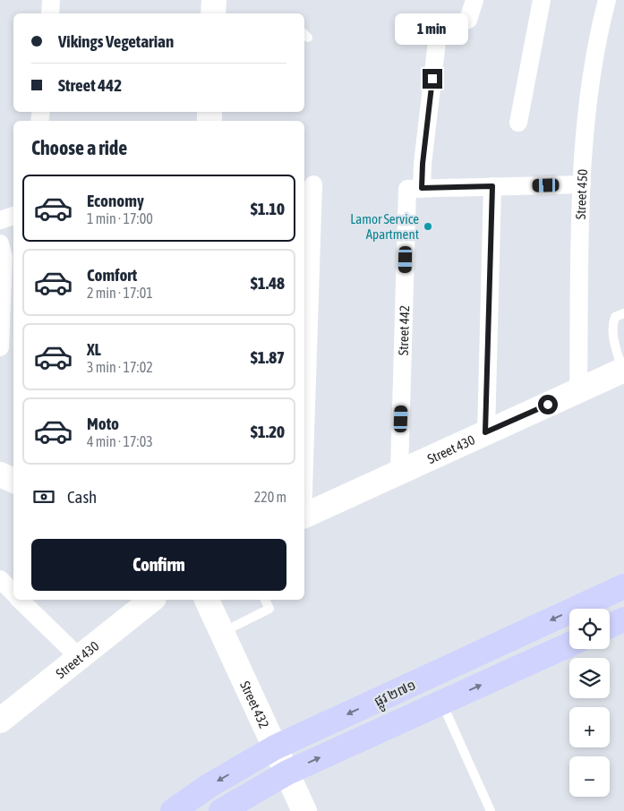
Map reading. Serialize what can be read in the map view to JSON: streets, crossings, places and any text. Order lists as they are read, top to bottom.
{
  "streets": {
    "main road": ["ផ្លូវ ២៧១"],
    "street": [
      "Street 450",
      "Street 442",
      "Street 430",
      "Street 432"
    ]
  },
  "crossings": [
    ["Street 450", "Street 430"],
    ["Street 442", "Street 430"],
    ["ផ្លូវ ២៧១", "Street 432"]
  ],
  "places": ["Lamor Service Apartment"],
  "page": {
    "bubble": "1 min",
    "banner": ["Vikings Vegetarian", "Street 442"],
    "heading": "Choose a ride",
    "list": [
      {
        "name": "Economy",
        "note": "1 min · 17:00",
        "value": "$1.10"
      },
      {
        "name": "Comfort",
        "note": "2 min · 17:01",
        "value": "$1.48"
      },
      {
        "name": "XL",
        "note": "3 min · 17:02",
        "value": "$1.87"
      },
      {
        "name": "Moto",
        "note": "4 min · 17:03",
        "value": "$1.20"
      }
    ],
    "pay": ["Cash", "220 m"],
    "buttons": "Confirm",
    "map_buttons": ["+", "−"]
  }
}
